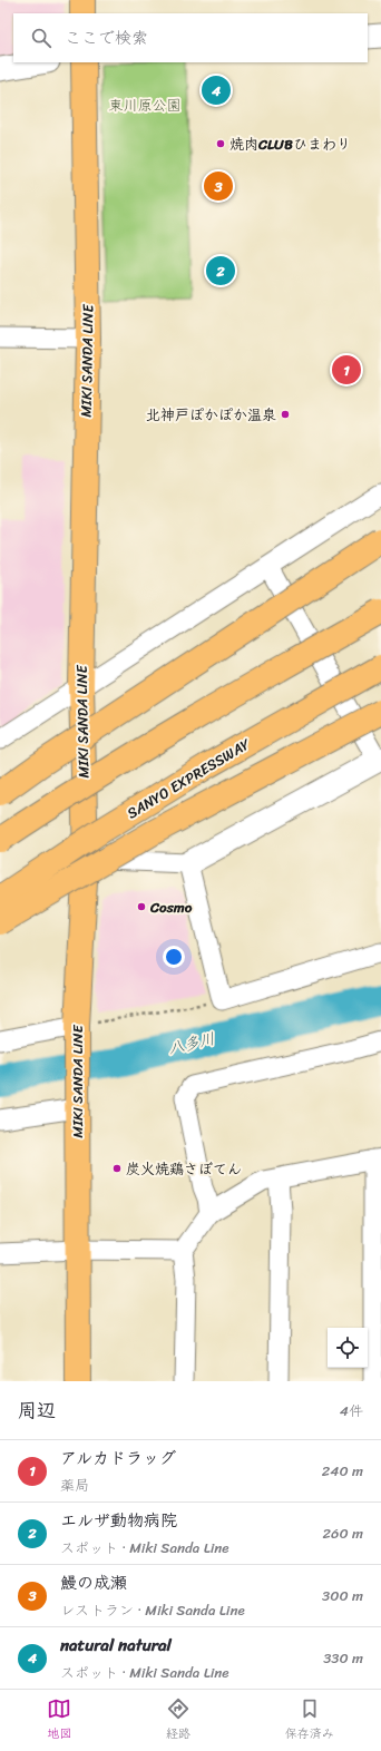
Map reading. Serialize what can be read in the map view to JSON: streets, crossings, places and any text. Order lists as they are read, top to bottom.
{
  "streets": {
    "main road": ["MIKI SANDA LINE", "SANYO EXPRESSWAY"]
  },
  "water": ["八多川"],
  "parks": ["東川原公園"],
  "places": [
    "焼肉CLUBひまわり",
    "北神戸ぽかぽか温泉",
    "Cosmo",
    "炭火焼鶏さぼてん"
  ],
  "page": {
    "search": "ここで検索",
    "pins": [
      "4",
      "3",
      "2",
      "1"
    ],
    "heading": ["周辺", "4件"],
    "list": [
      {
        "mark": "1",
        "name": "アルカドラッグ",
        "note": "薬局",
        "value": "240 m"
      },
      {
        "mark": "2",
        "name": "エルザ動物病院",
        "note": "スポット · Miki Sanda Line",
        "value": "260 m"
      },
      {
        "mark": "3",
        "name": "鰻の成瀬",
        "note": "レストラン · Miki Sanda Line",
        "value": "300 m"
      },
      {
        "mark": "4",
        "name": "natural natural",
        "note": "スポット · Miki Sanda Line",
        "value": "330 m"
      }
    ],
    "nav": ["地図", "経路", "保存済み"]
  }
}
